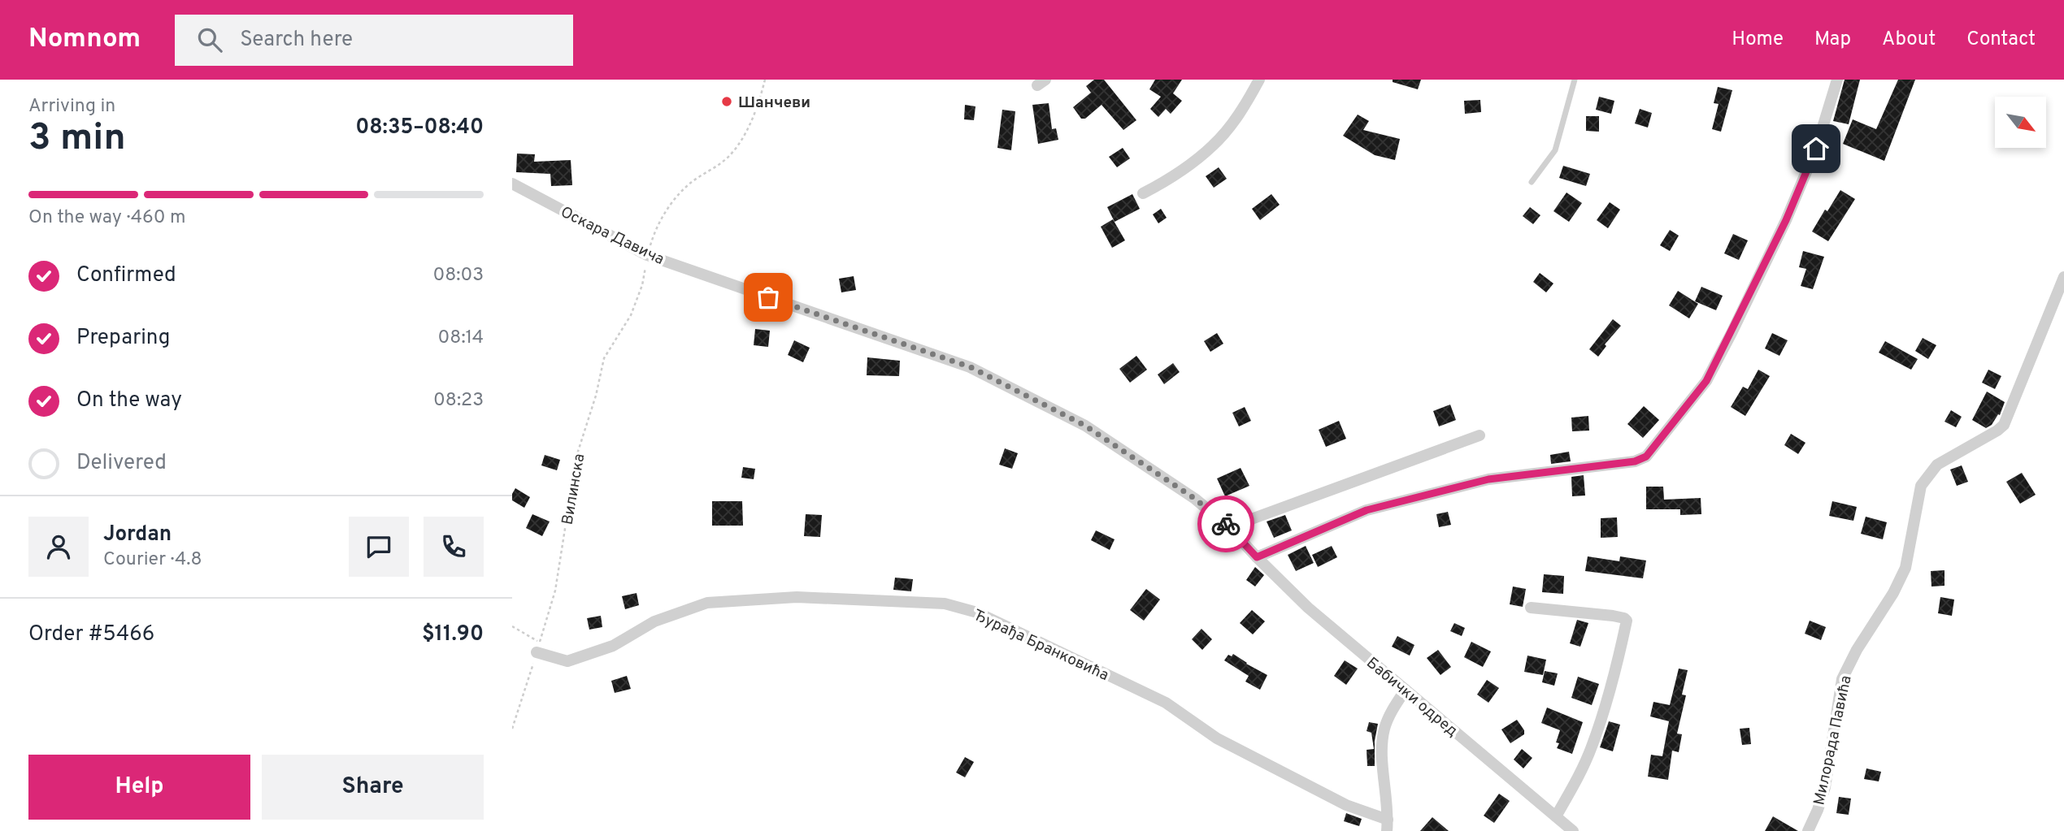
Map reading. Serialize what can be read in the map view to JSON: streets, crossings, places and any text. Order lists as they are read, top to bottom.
{
  "streets": {
    "street": [
      "Оскара Давича",
      "Ђурађа Бранковића",
      "Бабички одред",
      "Милорада Павића"
    ],
    "path": ["Вилинска"]
  },
  "crossings": [
    ["Оскара Давича", "Вилинска"],
    ["Оскара Давича", "Бабички одред"],
    ["Вилинска", "Ђурађа Бранковића"]
  ],
  "places": ["Шанчеви"],
  "north": "bottom right",
  "page": {
    "header": "Nomnom",
    "search": "Search here",
    "nav": [
      "Home",
      "Map",
      "About",
      "Contact"
    ],
    "heading": ["3 min", "Arriving in", "08:35–08:40"],
    "panel": [
      "Jordan",
      "Courier · 4.8",
      "Order #5466",
      "$11.90"
    ],
    "bar": "On the way · 460 m",
    "list": [
      ["Confirmed", "08:03"],
      ["Preparing", "08:14"],
      ["On the way", "08:23"],
      "Delivered"
    ],
    "buttons": ["Help", "Share"]
  }
}
